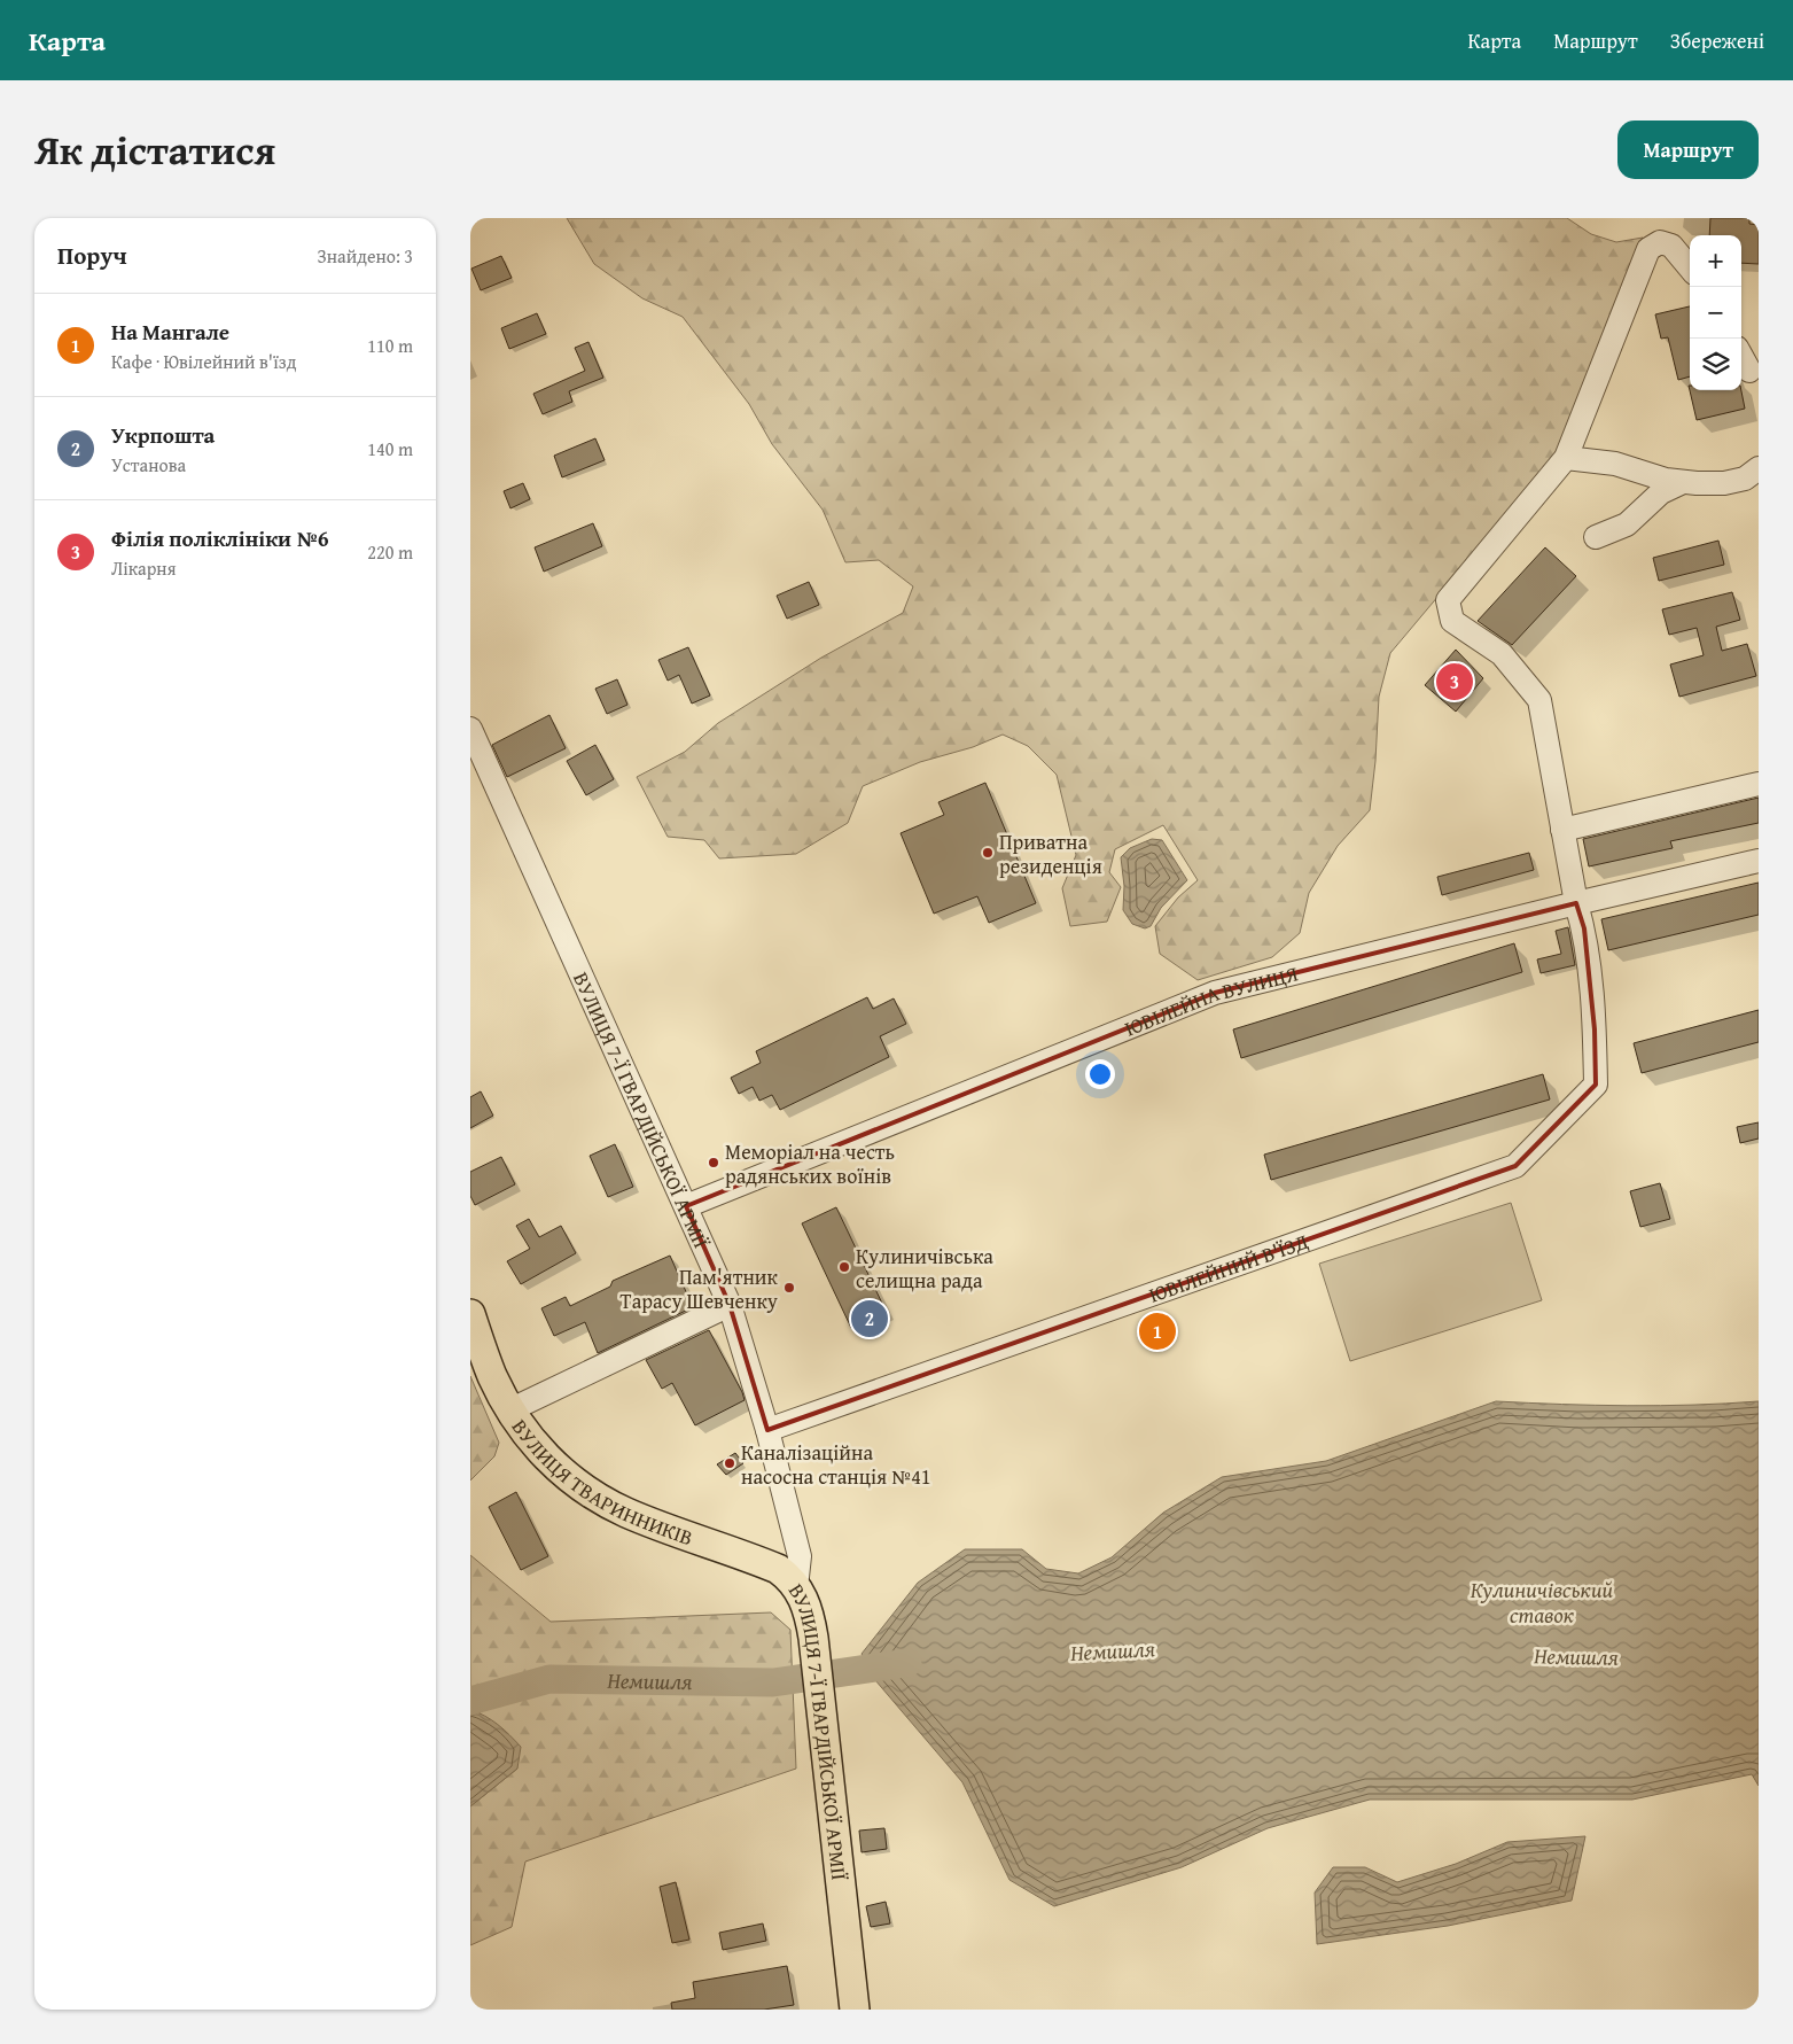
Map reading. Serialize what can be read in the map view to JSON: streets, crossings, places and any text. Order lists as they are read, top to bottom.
{
  "streets": {
    "main road": ["ВУЛИЦЯ 7-Ї ГВАРДІЙСЬКОЇ АРМІЇ", "ВУЛИЦЯ ТВАРИННИКІВ"],
    "street": ["ЮВІЛЕЙНА ВУЛИЦЯ", "ЮВІЛЕЙНИЙ В'ЇЗД"]
  },
  "crossings": [
    ["ЮВІЛЕЙНА ВУЛИЦЯ", "ВУЛИЦЯ 7-Ї ГВАРДІЙСЬКОЇ АРМІЇ"],
    ["ЮВІЛЕЙНА ВУЛИЦЯ", "ЮВІЛЕЙНИЙ В'ЇЗД"],
    ["ВУЛИЦЯ 7-Ї ГВАРДІЙСЬКОЇ АРМІЇ", "ЮВІЛЕЙНИЙ В'ЇЗД"],
    ["ВУЛИЦЯ 7-Ї ГВАРДІЙСЬКОЇ АРМІЇ", "ВУЛИЦЯ ТВАРИННИКІВ"]
  ],
  "water": ["Кулиничівський ставок", "Немишля"],
  "places": [
    "Приватна резиденція",
    "Меморіал на честь радянських воїнів",
    "Кулиничівська селищна рада",
    "Пам'ятник Тарасу Шевченку",
    "Каналізаційна насосна станція №41"
  ],
  "page": {
    "header": "Карта",
    "nav": ["Карта", "Маршрут", "Збережені"],
    "title": "Як дістатися",
    "buttons": "Маршрут",
    "heading": ["Поруч", "Знайдено: 3"],
    "map_buttons": ["+", "−"],
    "list": [
      {
        "mark": "1",
        "name": "На Мангале",
        "note": "Кафе · Ювілейний в'їзд",
        "value": "110 m"
      },
      {
        "mark": "2",
        "name": "Укрпошта",
        "note": "Установа",
        "value": "140 m"
      },
      {
        "mark": "3",
        "name": "Філія поліклініки №6",
        "note": "Лікарня",
        "value": "220 m"
      }
    ],
    "pins": ["3", "2", "1"]
  }
}
